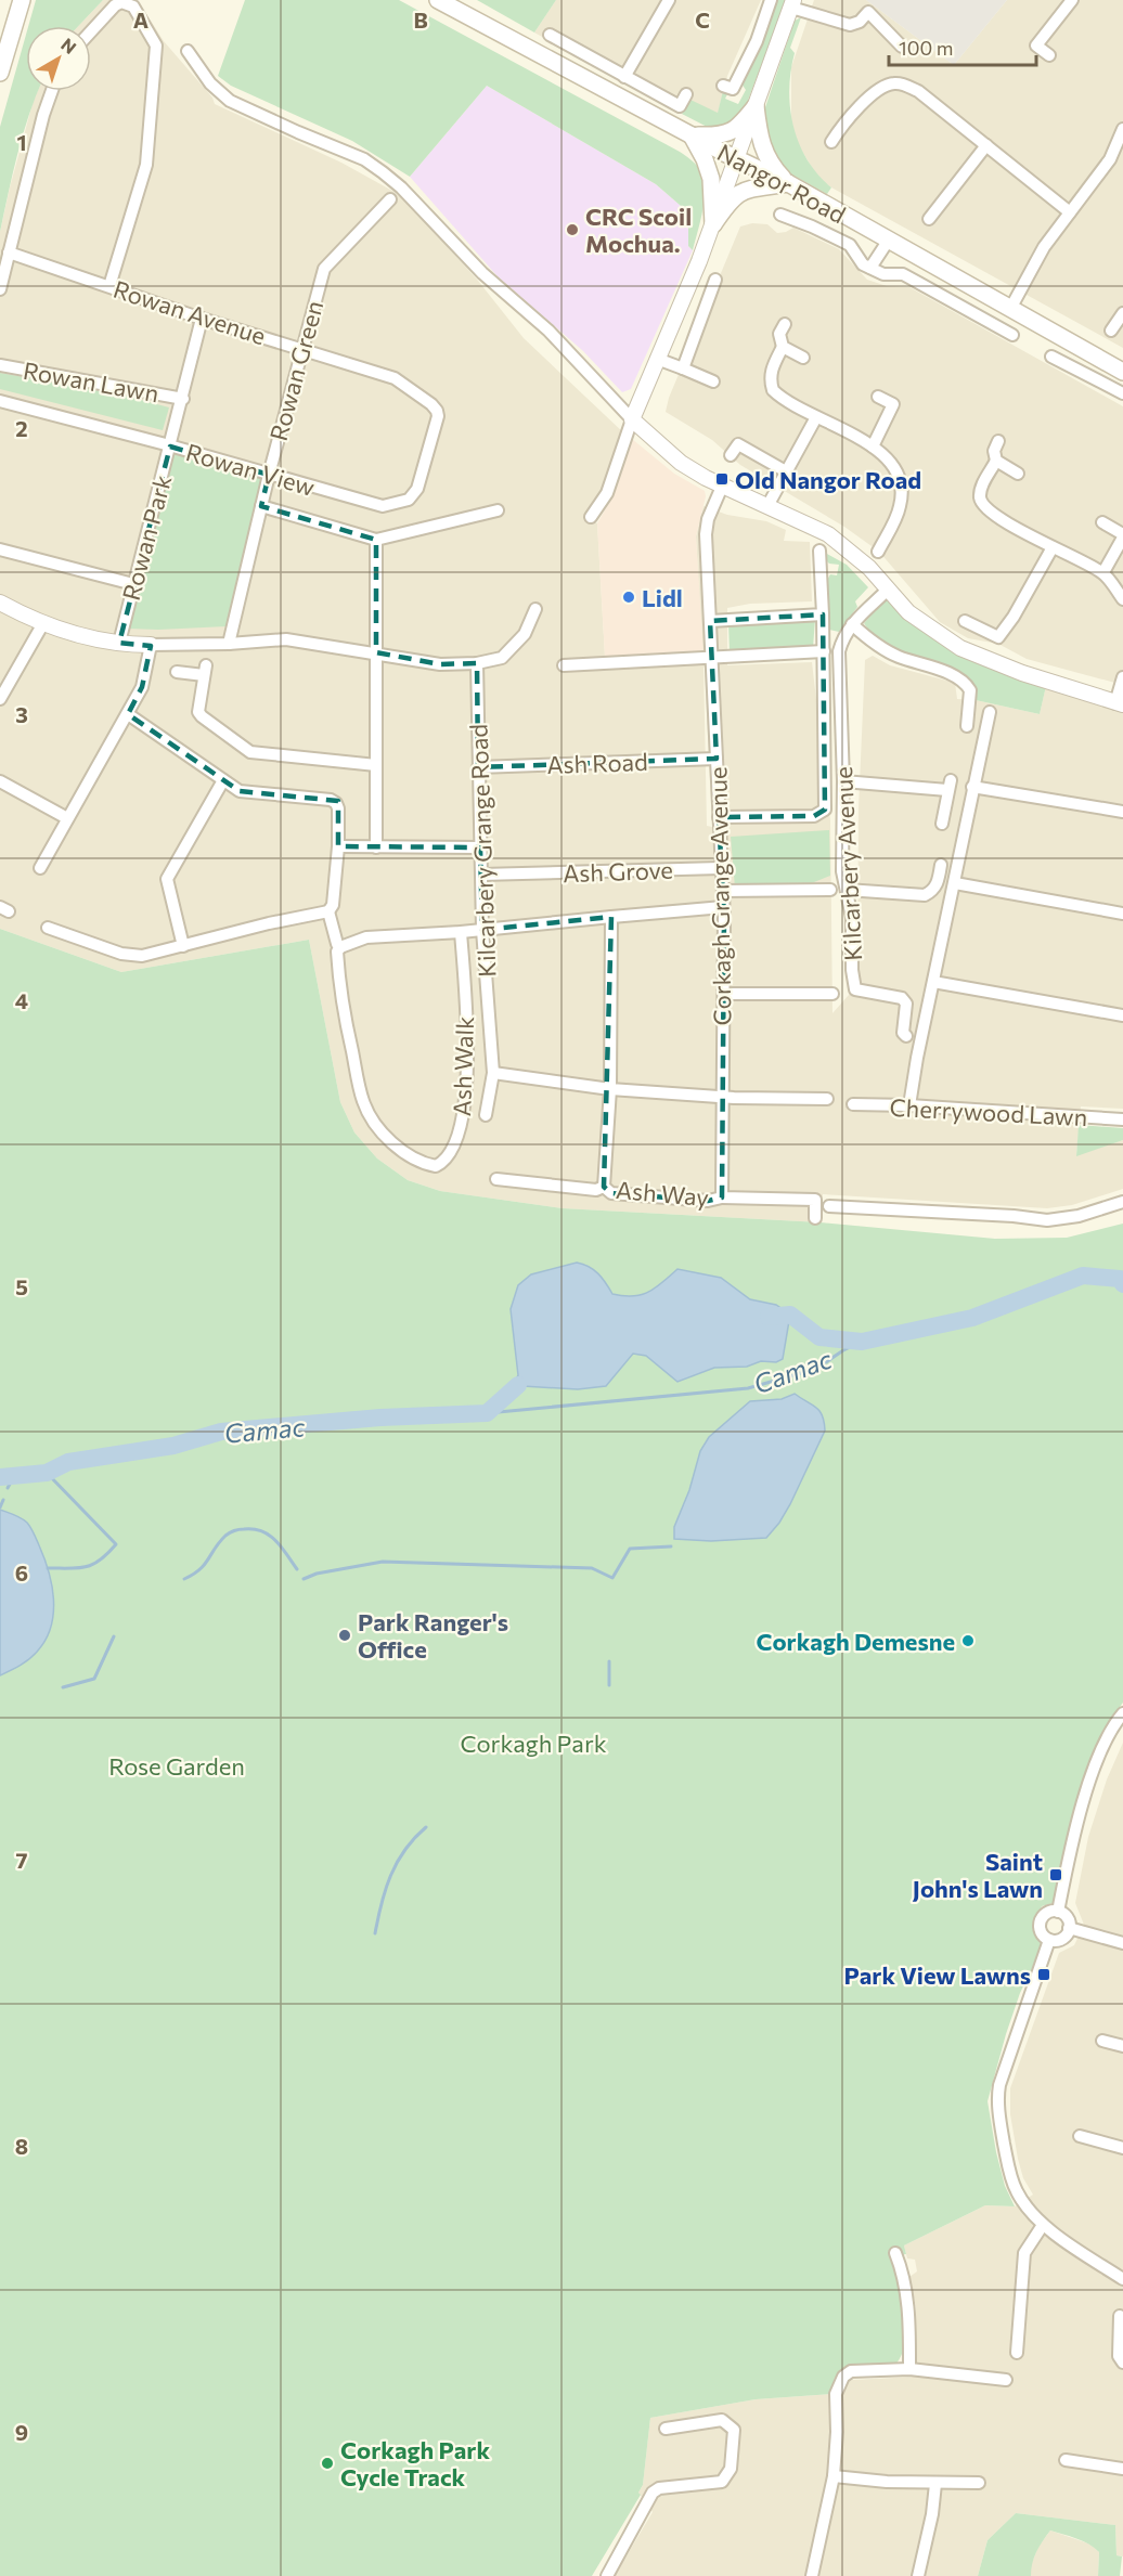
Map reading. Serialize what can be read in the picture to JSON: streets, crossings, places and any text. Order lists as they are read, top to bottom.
{
  "streets": {
    "main road": ["Nangor Road"],
    "street": [
      "Rowan Avenue",
      "Rowan Green",
      "Rowan Lawn",
      "Rowan View",
      "Rowan Park",
      "Ash Road",
      "Kilcarbery Grange Road",
      "Kilcarbery Avenue",
      "Ash Grove",
      "Corkagh Grange Avenue",
      "Ash Walk",
      "Cherrywood Lawn",
      "Ash Way"
    ]
  },
  "crossings": [
    ["Rowan Avenue", "Rowan Green"],
    ["Rowan Avenue", "Rowan View"],
    ["Rowan Avenue", "Rowan Park"],
    ["Rowan Green", "Rowan View"],
    ["Rowan Lawn", "Rowan Park"],
    ["Rowan View", "Rowan Park"],
    ["Ash Road", "Kilcarbery Grange Road"],
    ["Ash Road", "Corkagh Grange Avenue"],
    ["Kilcarbery Grange Road", "Ash Grove"],
    ["Ash Grove", "Corkagh Grange Avenue"],
    ["Corkagh Grange Avenue", "Ash Way"]
  ],
  "water": ["Camac"],
  "parks": ["Corkagh Park", "Rose Garden"],
  "places": {
    "other": [
      "CRC Scoil Mochua.",
      "Lidl",
      "Park Ranger's Office",
      "Corkagh Demesne",
      "Corkagh Park Cycle Track"
    ],
    "transit": ["Old Nangor Road", "Saint John's Lawn", "Park View Lawns"]
  },
  "scale_bar": "100 m",
  "north": "top right",
  "grid": {
    "columns": ["A", "B", "C"],
    "rows": [
      "1",
      "2",
      "3",
      "4",
      "5",
      "6",
      "7",
      "8",
      "9"
    ]
  }
}
